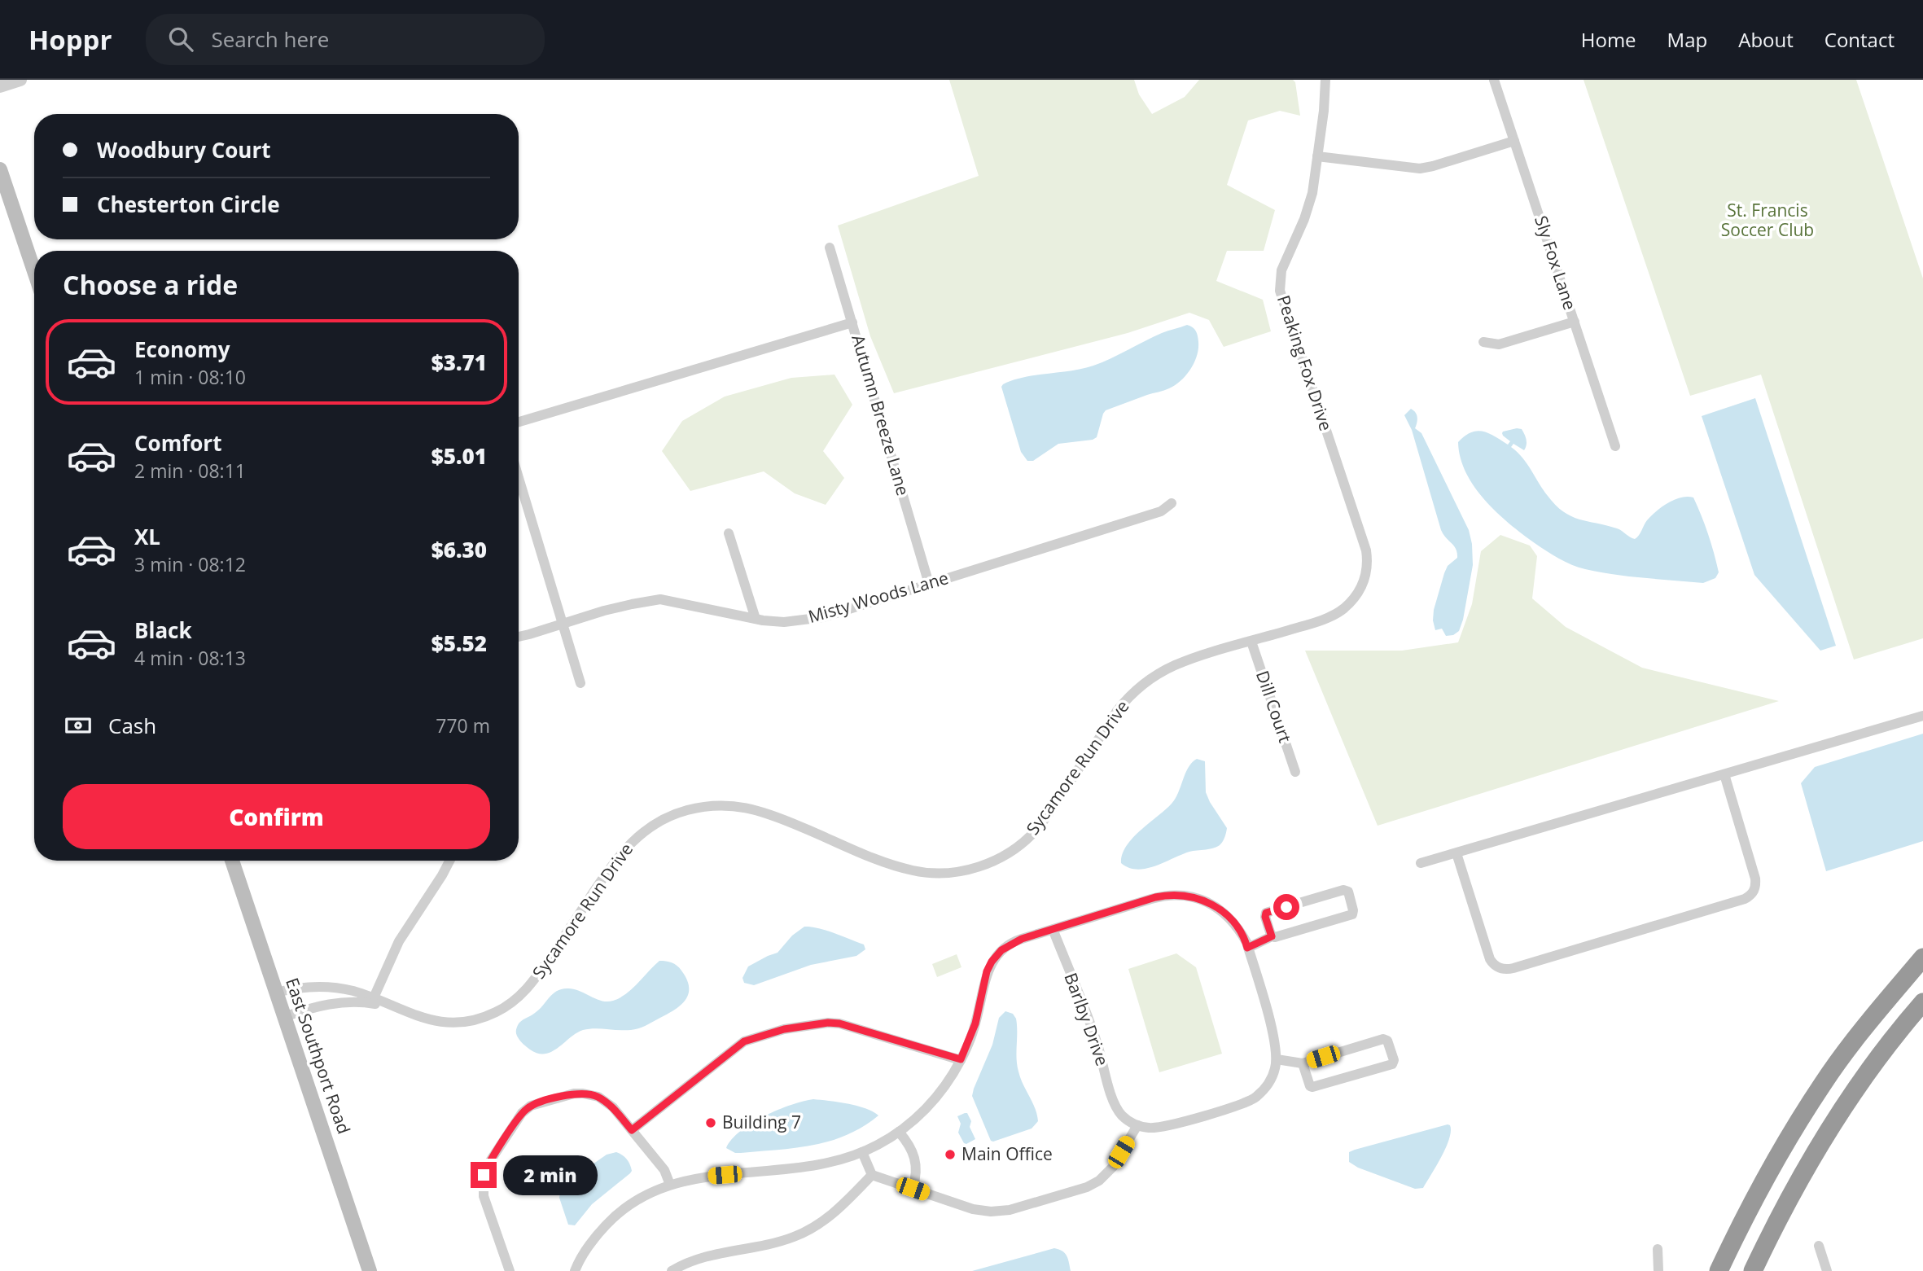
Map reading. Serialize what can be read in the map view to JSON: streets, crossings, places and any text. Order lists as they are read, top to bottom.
{
  "streets": {
    "main road": ["East Southport Road"],
    "street": [
      "Sly Fox Lane",
      "Peaking Fox Drive",
      "Autumn Breeze Lane",
      "Misty Woods Lane",
      "Dill Court",
      "Sycamore Run Drive",
      "Barlby Drive"
    ]
  },
  "crossings": [
    ["Peaking Fox Drive", "Sycamore Run Drive"],
    ["Autumn Breeze Lane", "Misty Woods Lane"],
    ["Dill Court", "Sycamore Run Drive"],
    ["Sycamore Run Drive", "East Southport Road"]
  ],
  "parks": ["St. Francis Soccer Club"],
  "places": ["Building 7", "Main Office"],
  "page": {
    "header": "Hoppr",
    "search": "Search here",
    "nav": [
      "Home",
      "Map",
      "About",
      "Contact"
    ],
    "banner": ["Woodbury Court", "Chesterton Circle"],
    "heading": "Choose a ride",
    "list": [
      {
        "name": "Economy",
        "note": "1 min · 08:10",
        "value": "$3.71"
      },
      {
        "name": "Comfort",
        "note": "2 min · 08:11",
        "value": "$5.01"
      },
      {
        "name": "XL",
        "note": "3 min · 08:12",
        "value": "$6.30"
      },
      {
        "name": "Black",
        "note": "4 min · 08:13",
        "value": "$5.52"
      }
    ],
    "pay": ["Cash", "770 m"],
    "buttons": "Confirm",
    "bubble": "2 min"
  }
}
